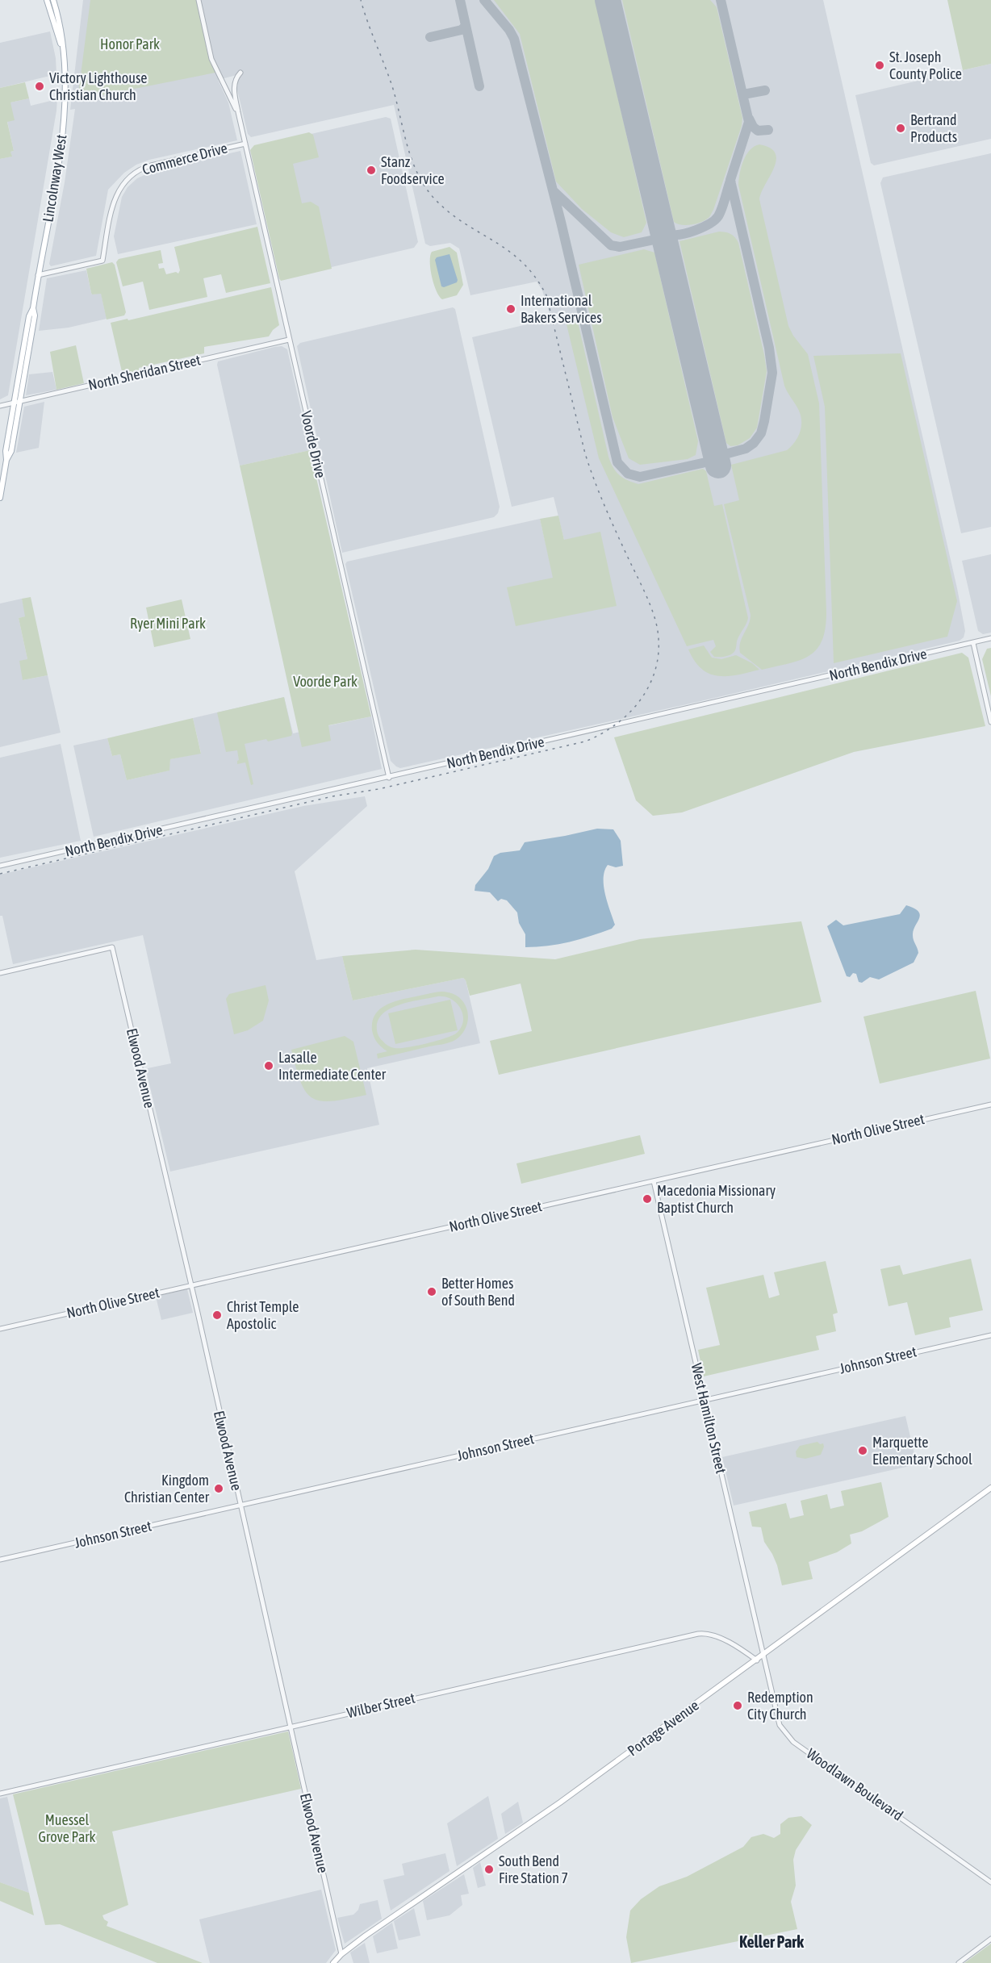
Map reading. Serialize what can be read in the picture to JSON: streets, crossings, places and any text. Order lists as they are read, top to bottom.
{
  "streets": {
    "main road": ["Lincolnway West", "Portage Avenue"],
    "street": [
      "Commerce Drive",
      "North Sheridan Street",
      "Voorde Drive",
      "North Bendix Drive",
      "Elwood Avenue",
      "North Olive Street",
      "Johnson Street",
      "West Hamilton Street",
      "Wilber Street",
      "Woodlawn Boulevard"
    ]
  },
  "crossings": [
    ["Commerce Drive", "Lincolnway West"],
    ["Commerce Drive", "Voorde Drive"],
    ["Lincolnway West", "North Sheridan Street"],
    ["North Sheridan Street", "Voorde Drive"],
    ["Voorde Drive", "North Bendix Drive"],
    ["Elwood Avenue", "North Olive Street"],
    ["Elwood Avenue", "Johnson Street"],
    ["Elwood Avenue", "Wilber Street"],
    ["Elwood Avenue", "Portage Avenue"],
    ["North Olive Street", "West Hamilton Street"],
    ["Johnson Street", "West Hamilton Street"],
    ["West Hamilton Street", "Portage Avenue"],
    ["West Hamilton Street", "Woodlawn Boulevard"],
    ["Wilber Street", "Portage Avenue"],
    ["Portage Avenue", "Woodlawn Boulevard"]
  ],
  "districts": ["Keller Park"],
  "parks": [
    "Honor Park",
    "Ryer Mini Park",
    "Voorde Park",
    "Muessel Grove Park"
  ],
  "places": [
    "St. Joseph County Police",
    "Victory Lighthouse Christian Church",
    "Bertrand Products",
    "Stanz Foodservice",
    "International Bakers Services",
    "Lasalle Intermediate Center",
    "Macedonia Missionary Baptist Church",
    "Better Homes of South Bend",
    "Christ Temple Apostolic",
    "Marquette Elementary School",
    "Kingdom Christian Center",
    "Redemption City Church",
    "South Bend Fire Station 7"
  ]
}
